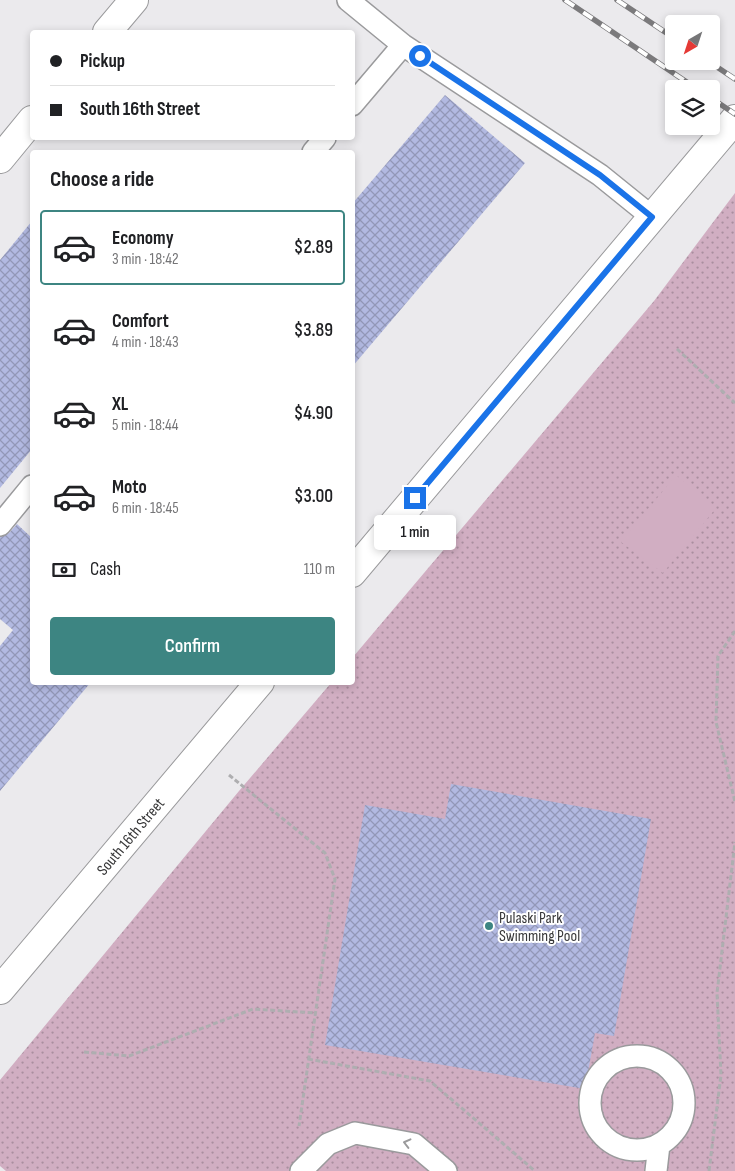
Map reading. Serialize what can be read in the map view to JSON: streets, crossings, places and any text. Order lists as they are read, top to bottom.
{
  "streets": {
    "street": ["South 16th Street"]
  },
  "places": ["Pulaski Park Swimming Pool"],
  "north": "bottom left",
  "page": {
    "banner": ["Pickup", "South 16th Street"],
    "heading": "Choose a ride",
    "list": [
      {
        "name": "Economy",
        "note": "3 min · 18:42",
        "value": "$2.89"
      },
      {
        "name": "Comfort",
        "note": "4 min · 18:43",
        "value": "$3.89"
      },
      {
        "name": "XL",
        "note": "5 min · 18:44",
        "value": "$4.90"
      },
      {
        "name": "Moto",
        "note": "6 min · 18:45",
        "value": "$3.00"
      }
    ],
    "bubble": "1 min",
    "pay": ["Cash", "110 m"],
    "buttons": "Confirm"
  }
}
